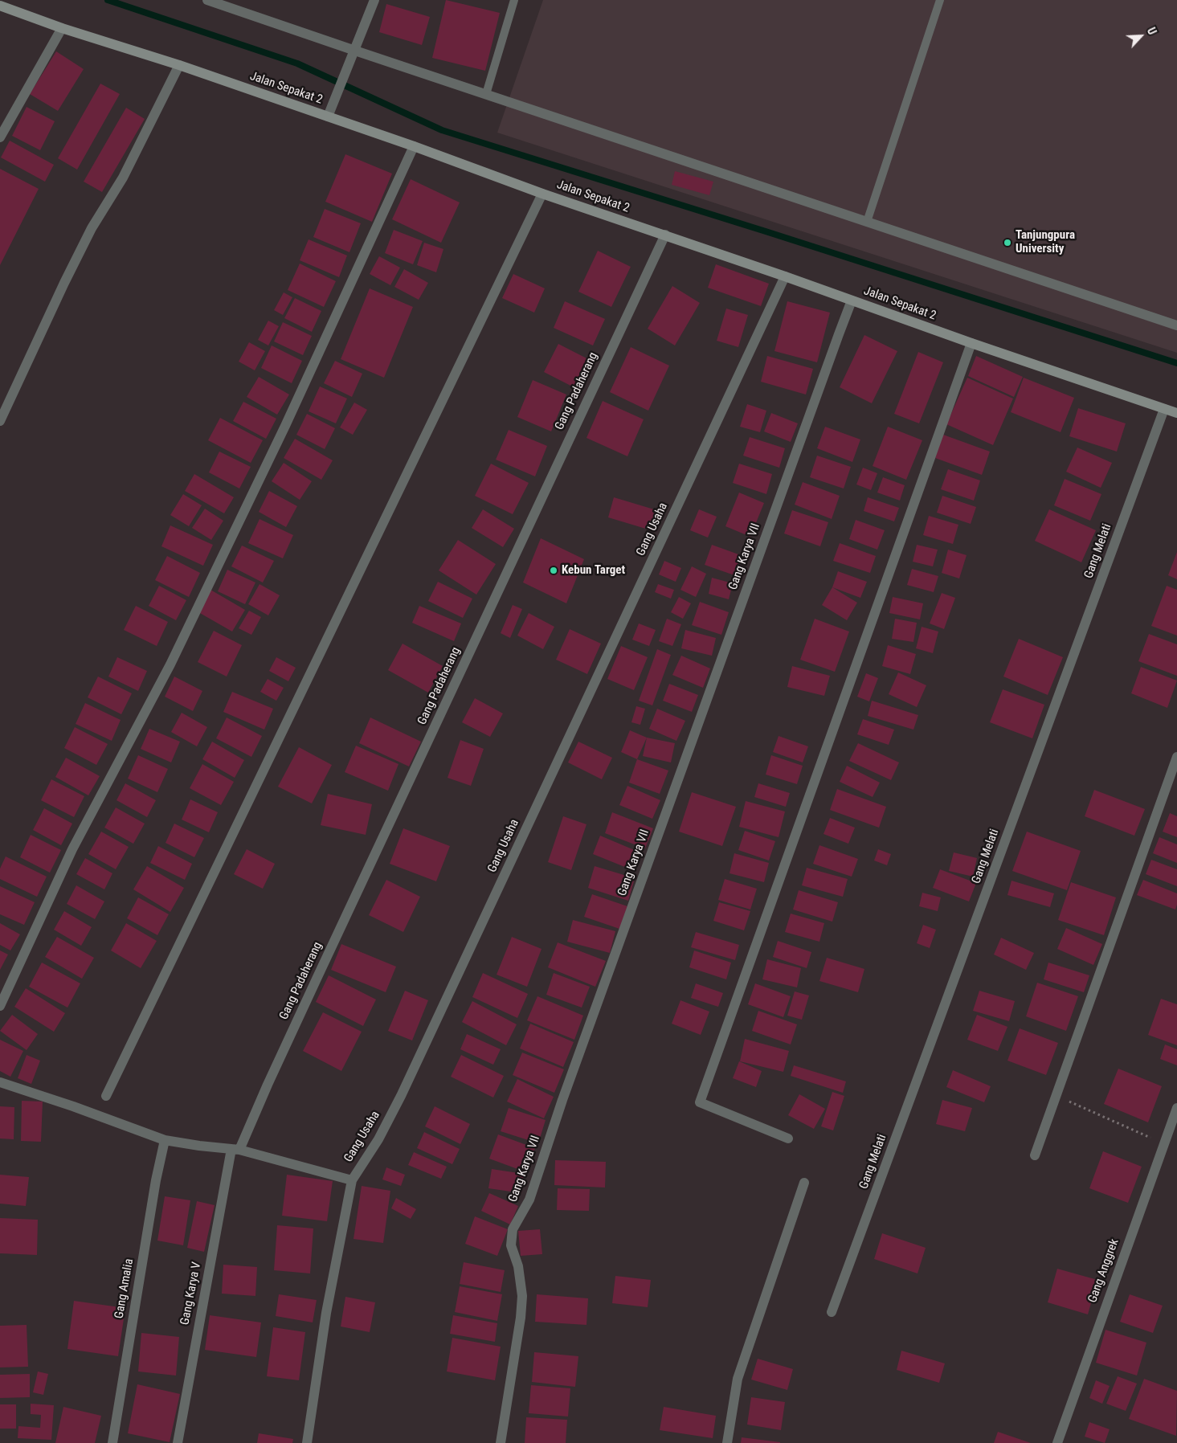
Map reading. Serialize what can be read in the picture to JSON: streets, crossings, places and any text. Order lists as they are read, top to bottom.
{
  "streets": {
    "street": [
      "Jalan Sepakat 2",
      "Gang Padaherang",
      "Gang Usaha",
      "Gang Melati",
      "Gang Karya VII",
      "Gang Anggrek",
      "Gang Amalia",
      "Gang Karya V"
    ]
  },
  "crossings": [
    ["Jalan Sepakat 2", "Gang Padaherang"],
    ["Jalan Sepakat 2", "Gang Usaha"],
    ["Jalan Sepakat 2", "Gang Melati"],
    ["Jalan Sepakat 2", "Gang Karya VII"],
    ["Gang Padaherang", "Gang Karya V"]
  ],
  "places": ["Tanjungpura University", "Kebun Target"],
  "north": "top right"
}
